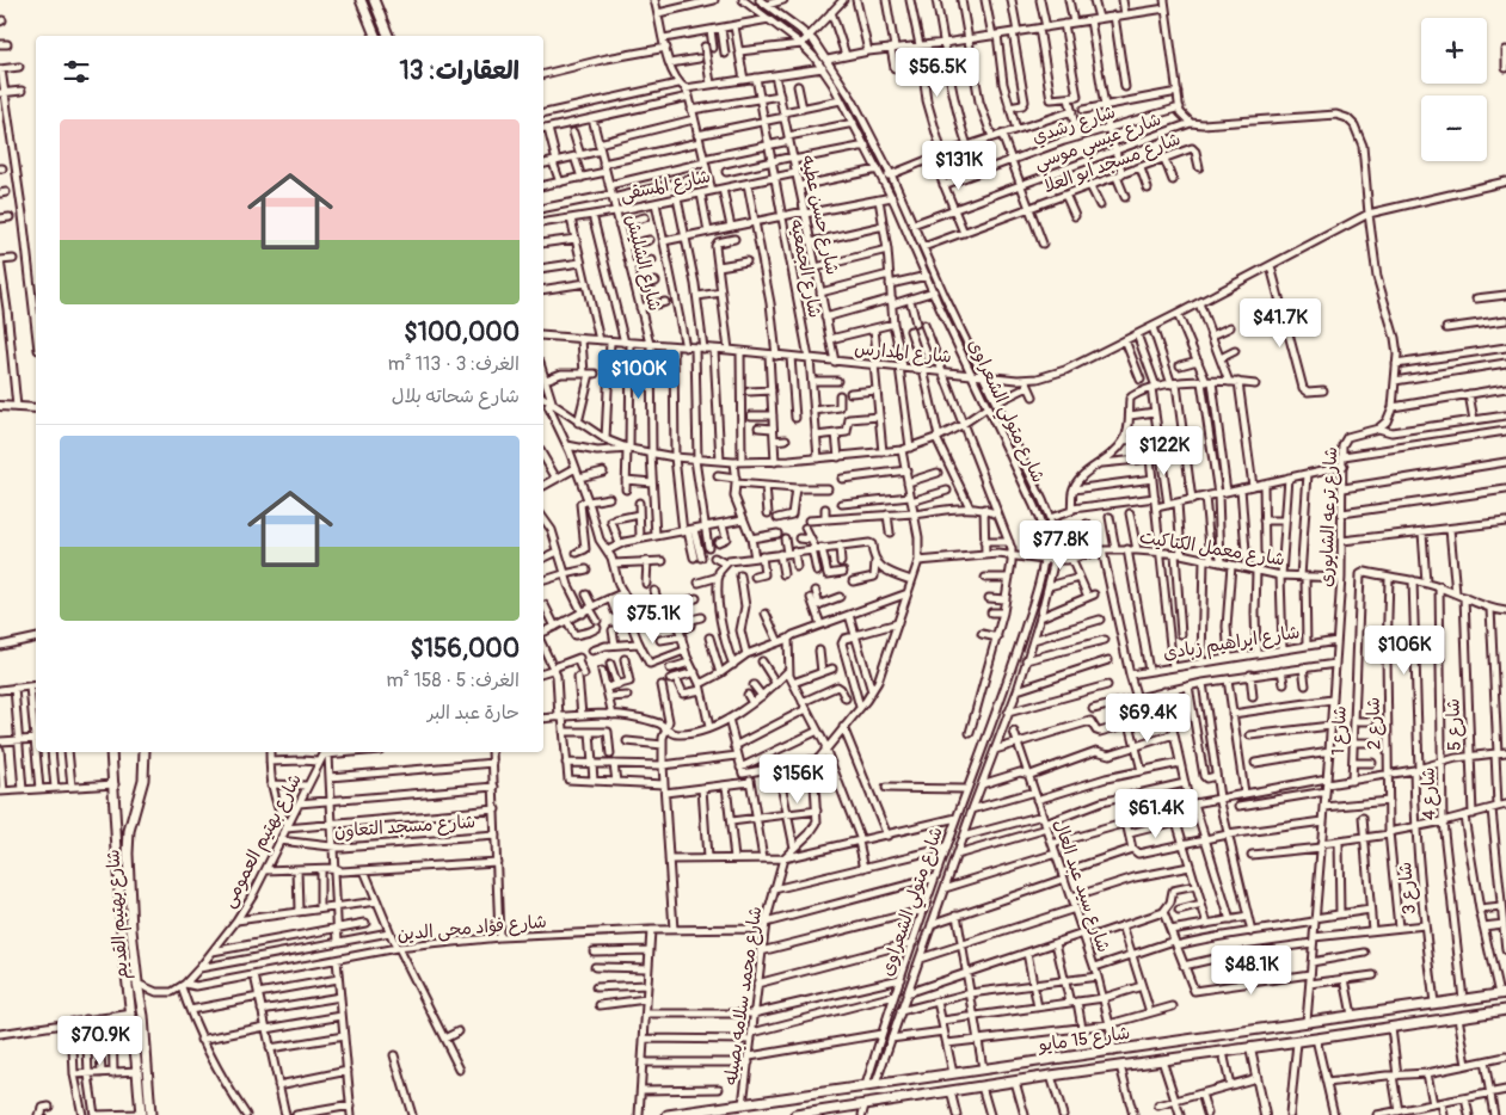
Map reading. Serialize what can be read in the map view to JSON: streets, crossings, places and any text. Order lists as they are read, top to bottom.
{
  "streets": {
    "main road": ["شارع بهتيم القديم", "شارع 15 مايو"],
    "street": [
      "شارع رشدي",
      "شارع عيسي موسي",
      "شارع مسجد ابو العلا",
      "شارع المسقى",
      "شارع حسن عطيه",
      "شارع الشليش",
      "شارع الجمعيه",
      "شارع المدارس",
      "شارع متولي الشعراوى",
      "شارع ترعه الشابورى",
      "شارع معمل الكتاكيت",
      "شارع ابراهيم زبادى",
      "شارع 2",
      "شارع 5",
      "شارع 1",
      "شارع 4",
      "شارع مسجد التعاون",
      "شارع بهتيم العمومى",
      "شارع سيد عبد العال",
      "شارع 3",
      "شارع فؤاد محى الدين",
      "شارع محمد سلامه بصيله"
    ]
  },
  "crossings": [
    ["شارع عيسي موسي", "شارع متولي الشعراوى"],
    ["شارع مسجد ابو العلا", "شارع متولي الشعراوى"],
    ["شارع المسقى", "شارع حسن عطيه"],
    ["شارع المسقى", "شارع الشليش"],
    ["شارع المسقى", "شارع الجمعيه"],
    ["شارع حسن عطيه", "شارع المدارس"],
    ["شارع الشليش", "شارع المدارس"],
    ["شارع الجمعيه", "شارع المدارس"],
    ["شارع المدارس", "شارع متولي الشعراوى"],
    ["شارع متولي الشعراوى", "شارع معمل الكتاكيت"],
    ["شارع متولي الشعراوى", "شارع فؤاد محى الدين"],
    ["شارع متولي الشعراوى", "شارع 15 مايو"],
    ["شارع ترعه الشابورى", "شارع معمل الكتاكيت"],
    ["شارع ترعه الشابورى", "شارع ابراهيم زبادى"],
    ["شارع ترعه الشابورى", "شارع 15 مايو"],
    ["شارع 2", "شارع 1"],
    ["شارع 5", "شارع 15 مايو"],
    ["شارع 4", "شارع 15 مايو"],
    ["شارع مسجد التعاون", "شارع بهتيم العمومى"],
    ["شارع بهتيم العمومى", "شارع فؤاد محى الدين"],
    ["شارع سيد عبد العال", "شارع 15 مايو"],
    ["شارع 3", "شارع 15 مايو"],
    ["شارع فؤاد محى الدين", "شارع محمد سلامه بصيله"],
    ["شارع محمد سلامه بصيله", "شارع 15 مايو"]
  ],
  "page": {
    "map_buttons": ["+", "−"],
    "heading": "العقارات: 13",
    "price": [
      "$56.5K",
      "$131K",
      "$41.7K",
      "$100K",
      "$122K",
      "$77.8K",
      "$75.1K",
      "$106K",
      "$69.4K",
      "$156K",
      "$61.4K",
      "$48.1K",
      "$70.9K"
    ],
    "list": [
      {
        "name": "$100,000",
        "note": "الغرف: 3 · 113 m² · شارع شحاته بلال"
      },
      {
        "name": "$156,000",
        "note": "الغرف: 5 · 158 m² · حارة عبد البر"
      }
    ]
  }
}
